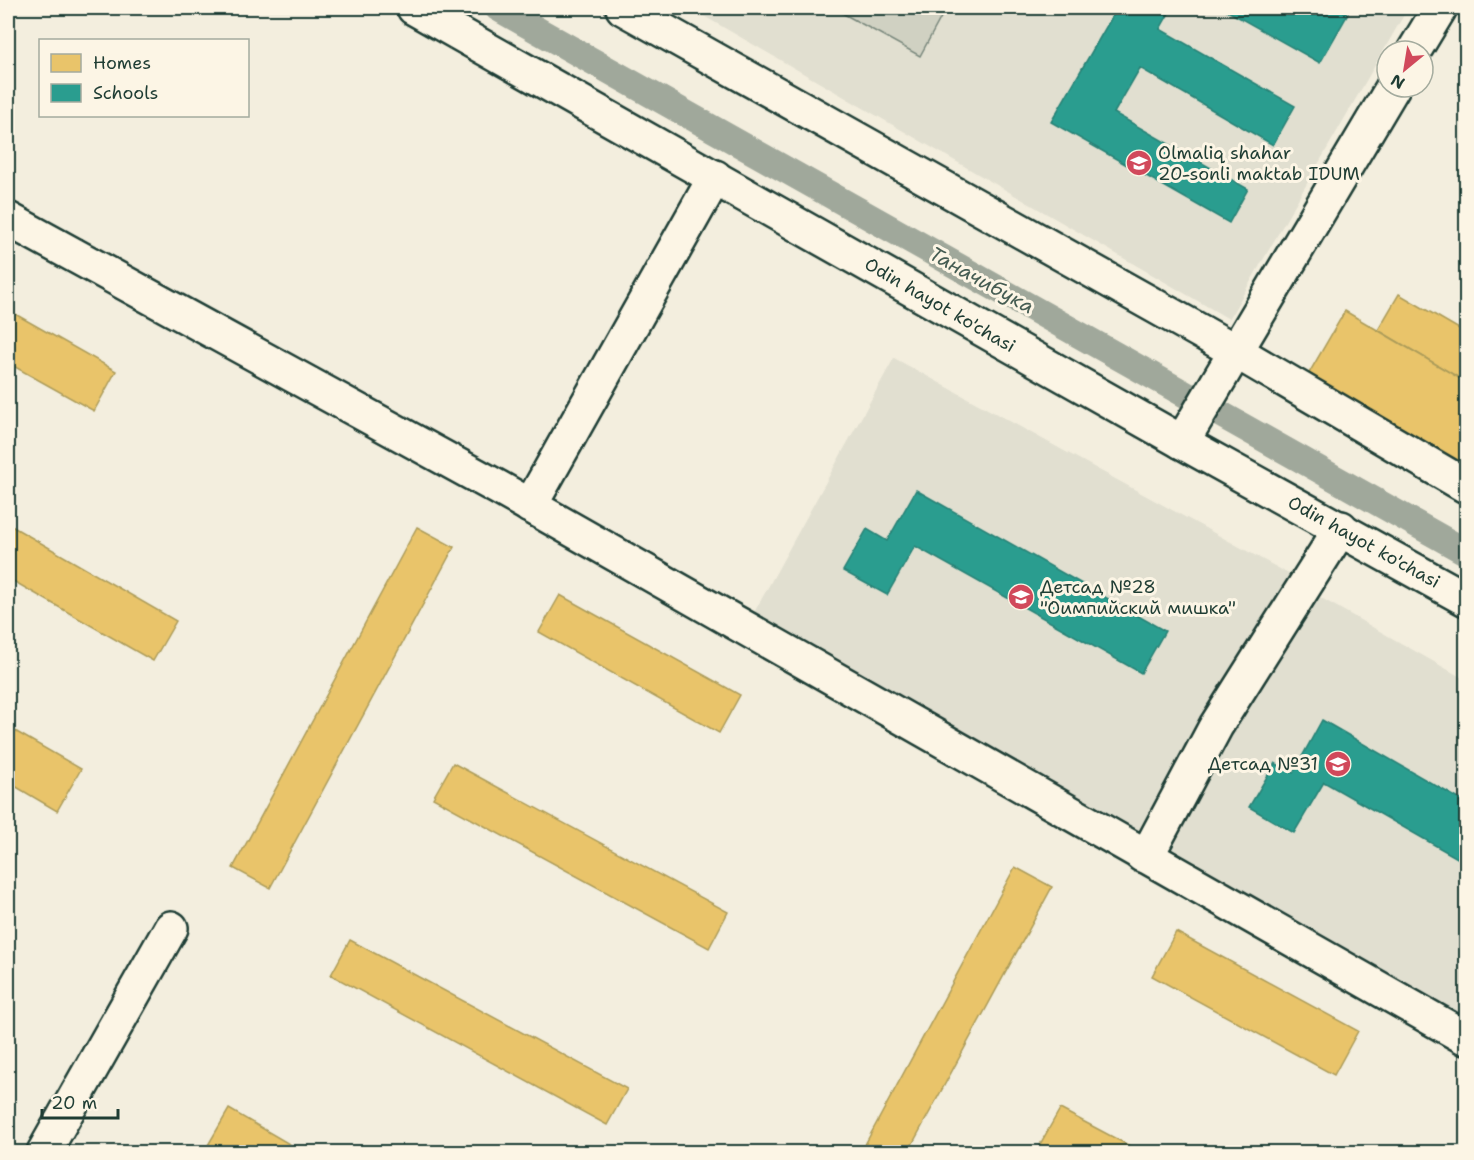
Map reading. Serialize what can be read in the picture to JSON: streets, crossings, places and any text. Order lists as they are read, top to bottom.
{
  "streets": {
    "street": ["Odin hayot ko'chasi"]
  },
  "water": ["Таначибука"],
  "places": {
    "school or university": ["Olmaliq shahar 20-sonli maktab IDUM", "Детсад №28 \"Оимпийский мишка\"", "Детсад №31"]
  },
  "legend": ["Homes", "Schools"],
  "scale_bar": "20 m",
  "north": "bottom left"
}
